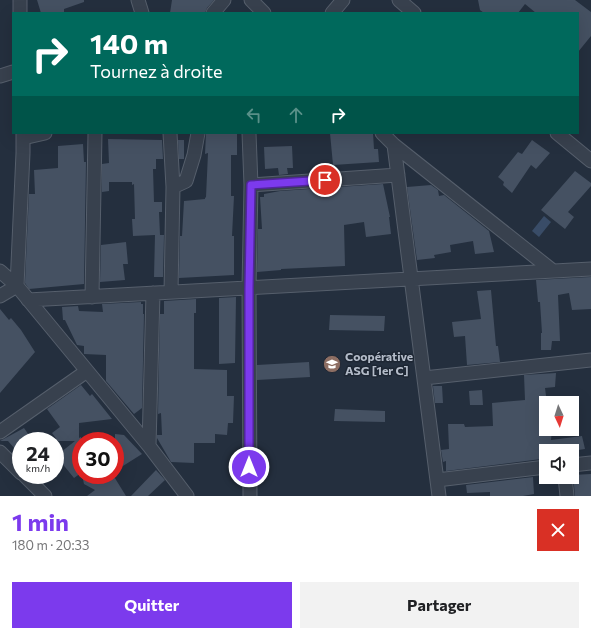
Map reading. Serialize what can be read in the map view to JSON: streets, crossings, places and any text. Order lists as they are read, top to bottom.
{
  "places": {
    "school or university": ["Coopérative ASG [1er C]"]
  },
  "north": "bottom",
  "page": {
    "turn": ["140 m", "Tournez à droite"],
    "speed": "24 km/h",
    "limit": "30",
    "heading": ["1 min", "180 m · 20:33"],
    "buttons": ["Quitter", "Partager"]
  }
}
